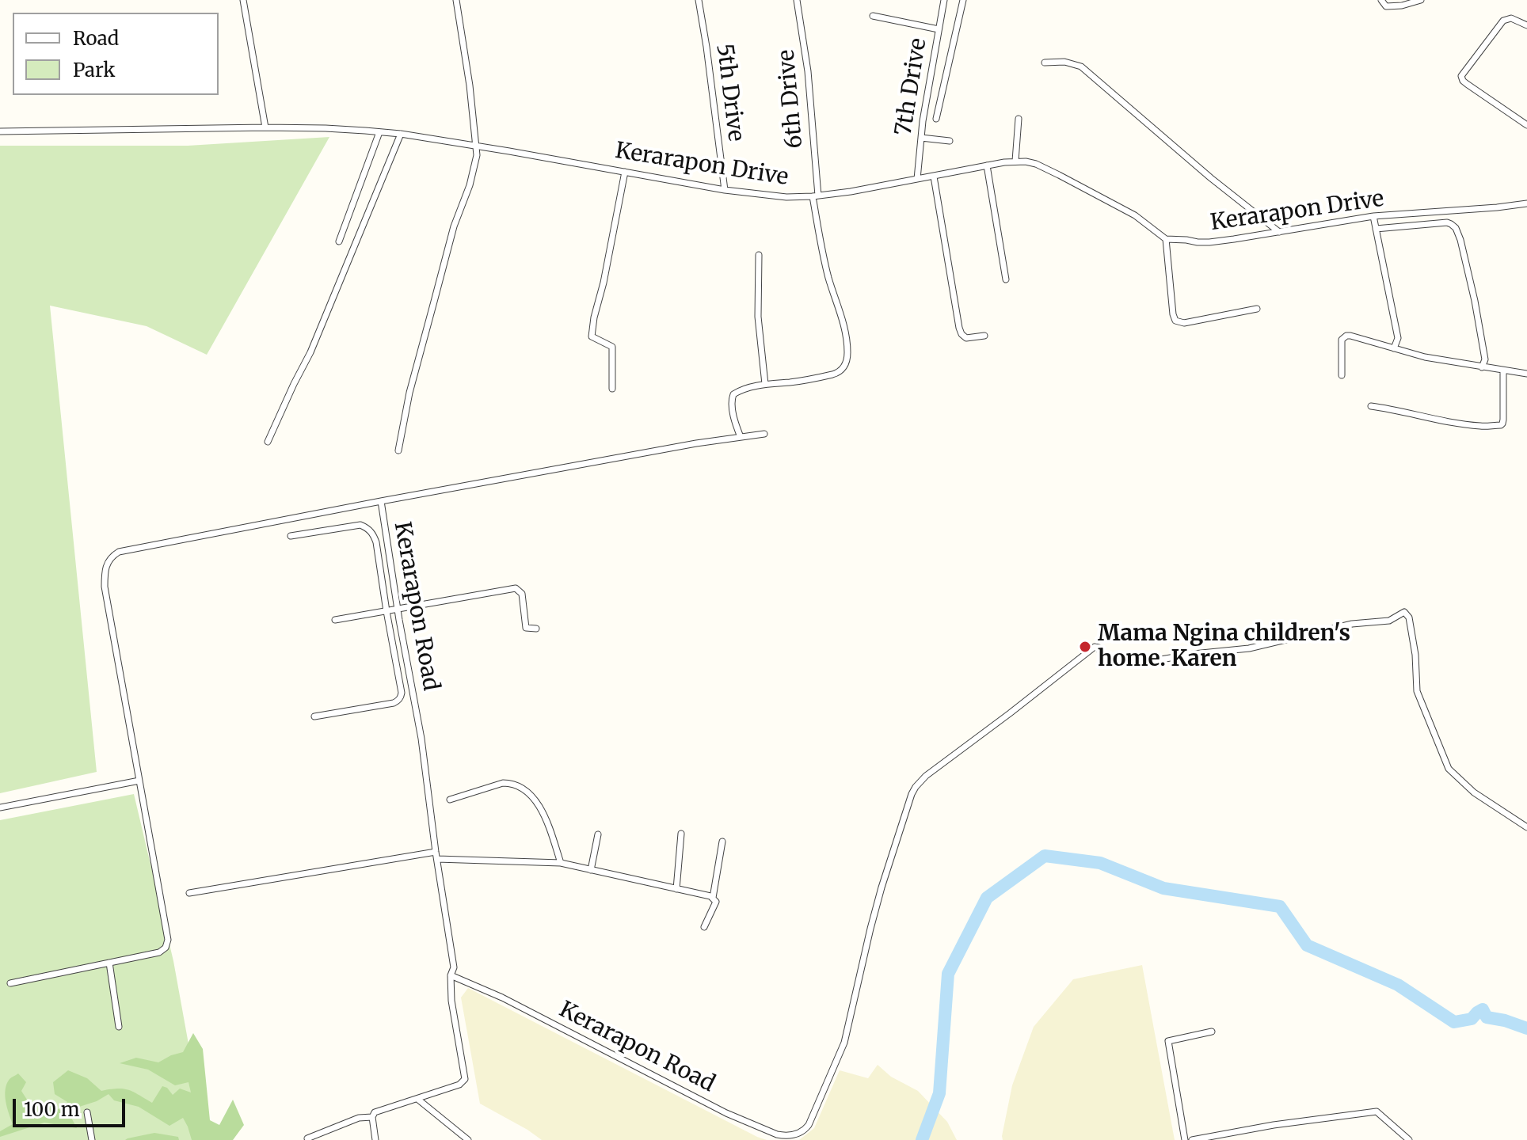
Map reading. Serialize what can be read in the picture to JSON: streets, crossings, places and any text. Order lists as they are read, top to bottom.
{
  "streets": {
    "street": [
      "7th Drive",
      "5th Drive",
      "6th Drive",
      "Kerarapon Drive",
      "Kerarapon Road"
    ]
  },
  "crossings": [
    ["7th Drive", "Kerarapon Drive"],
    ["5th Drive", "Kerarapon Drive"],
    ["6th Drive", "Kerarapon Drive"]
  ],
  "places": ["Mama Ngina children's home. Karen"],
  "legend": ["Road", "Park"],
  "scale_bar": "100 m"
}
